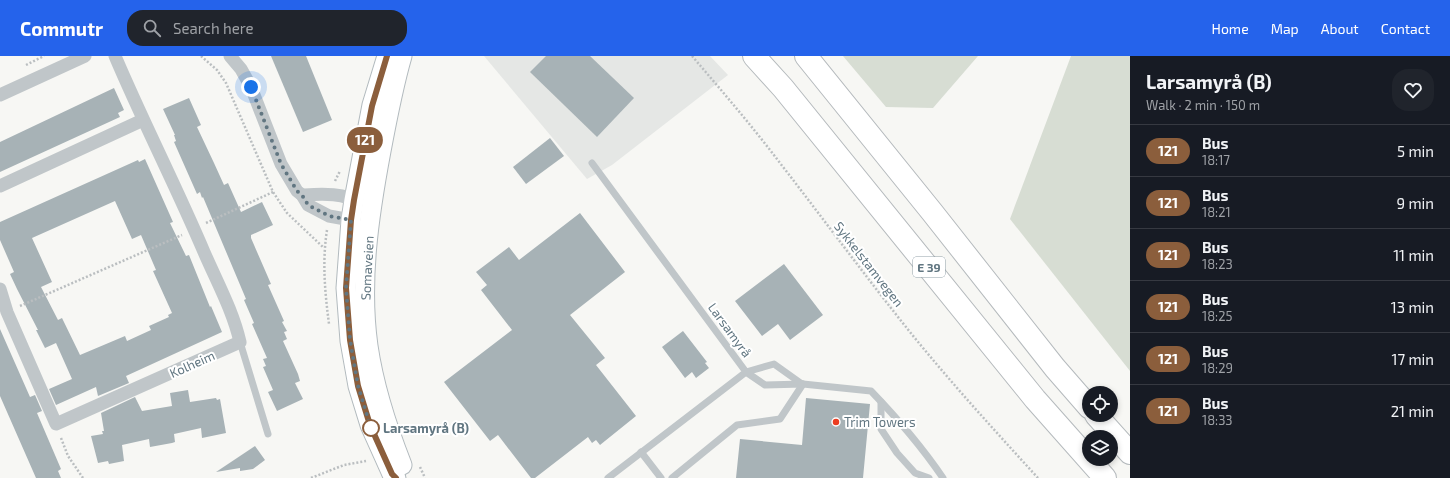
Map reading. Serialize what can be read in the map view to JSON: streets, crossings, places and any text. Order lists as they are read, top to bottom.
{
  "streets": {
    "highway": ["E 39"],
    "main road": ["Somaveien"],
    "street": ["Kolheim"],
    "lane": ["Larsamyrå"],
    "path": ["Sykkelstamvegen"]
  },
  "places": ["Trim Towers", "Larsamyrå (B)"],
  "lines": ["bus line 121"],
  "page": {
    "header": "Commutr",
    "search": "Search here",
    "nav": [
      "Home",
      "Map",
      "About",
      "Contact"
    ],
    "on_map": "121",
    "heading": ["Larsamyrå (B)", "Walk · 2 min · 150 m"],
    "list": [
      {
        "mark": "121",
        "name": "Bus",
        "note": "18:17",
        "value": "5 min"
      },
      {
        "mark": "121",
        "name": "Bus",
        "note": "18:21",
        "value": "9 min"
      },
      {
        "mark": "121",
        "name": "Bus",
        "note": "18:23",
        "value": "11 min"
      },
      {
        "mark": "121",
        "name": "Bus",
        "note": "18:25",
        "value": "13 min"
      },
      {
        "mark": "121",
        "name": "Bus",
        "note": "18:29",
        "value": "17 min"
      },
      {
        "mark": "121",
        "name": "Bus",
        "note": "18:33",
        "value": "21 min"
      }
    ]
  }
}
